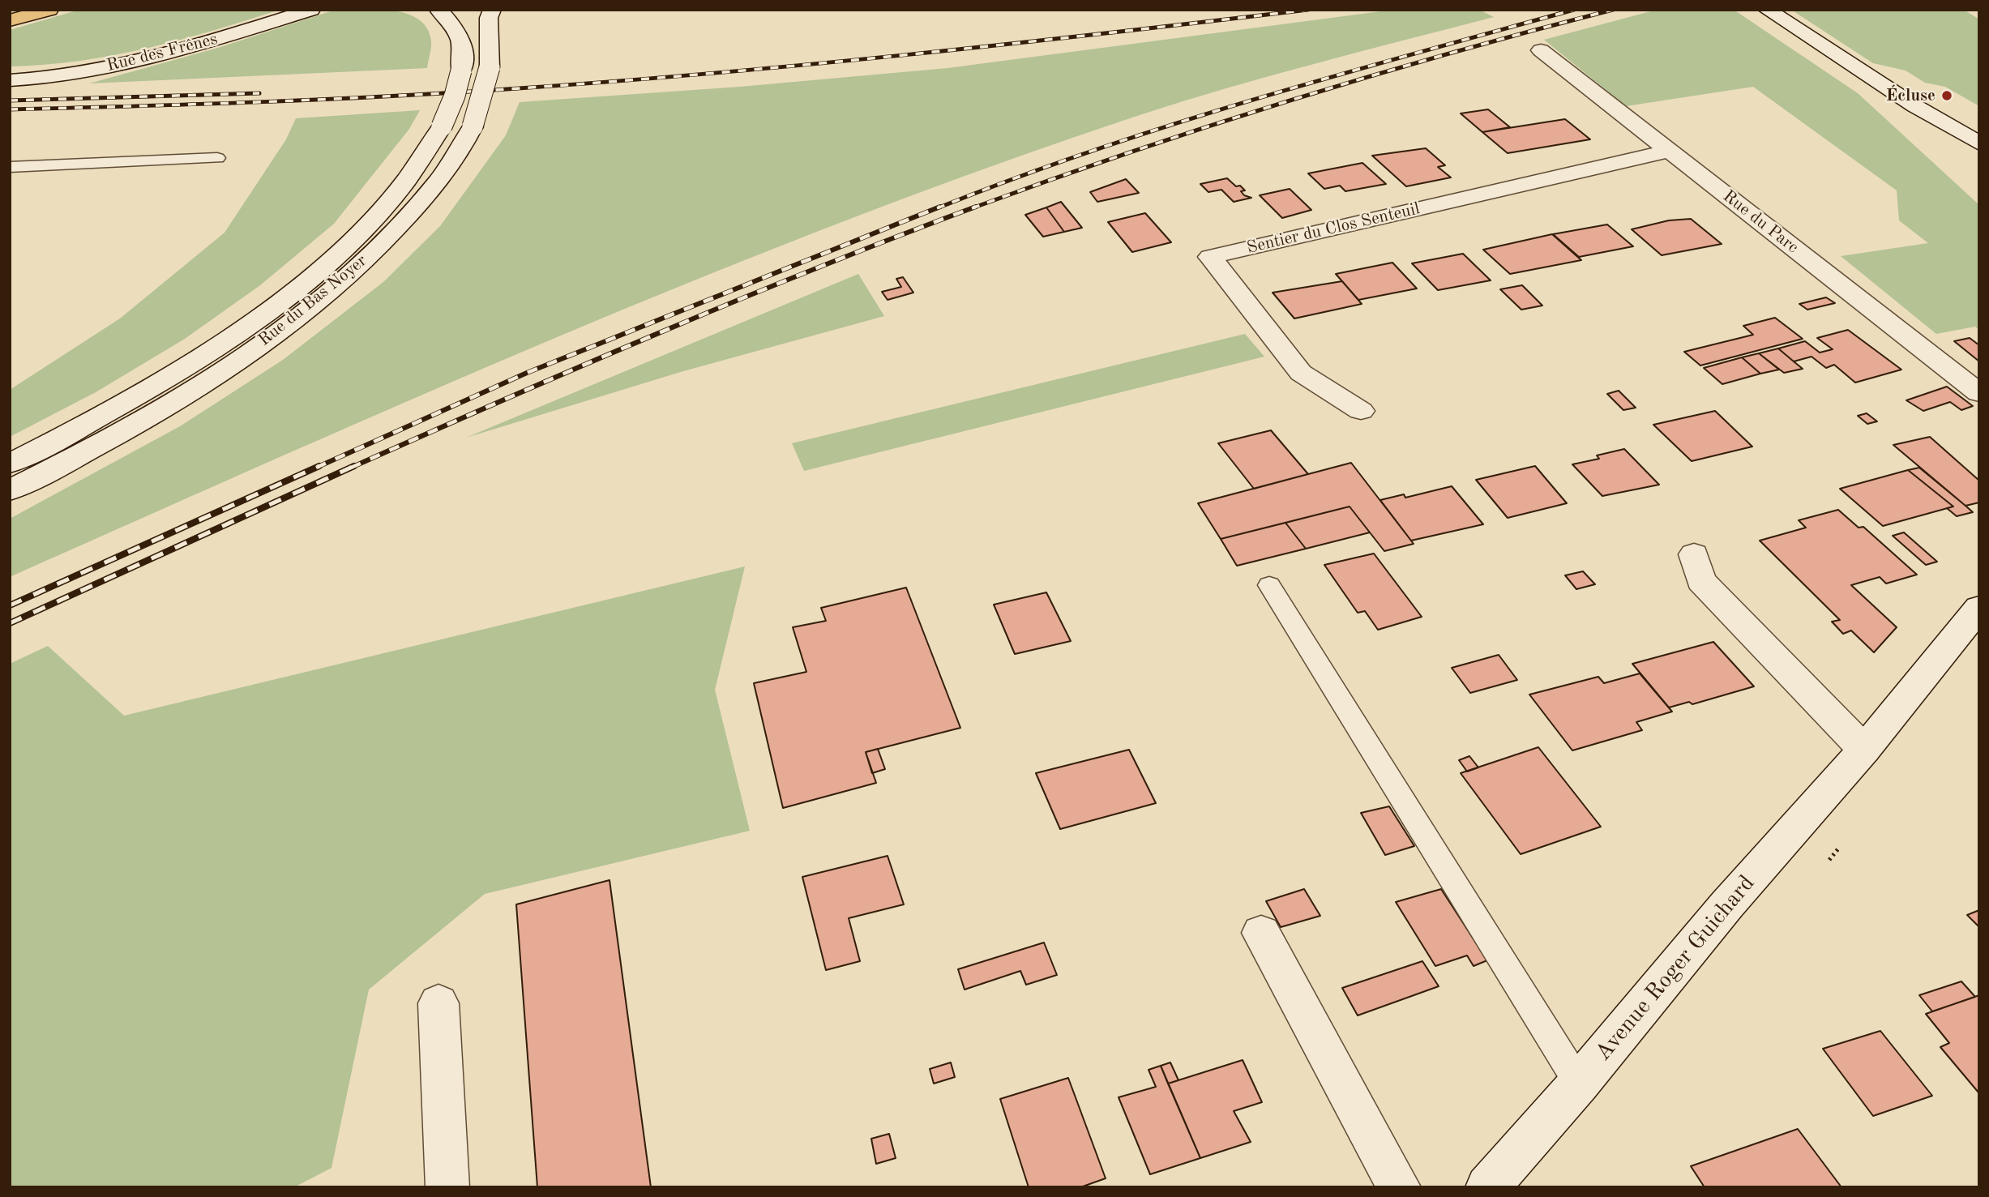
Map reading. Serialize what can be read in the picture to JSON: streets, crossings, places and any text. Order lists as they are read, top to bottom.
{
  "streets": {
    "street": [
      "Rue des Frênes",
      "Rue du Parc",
      "Sentier du Clos Senteuil",
      "Rue du Bas Noyer",
      "Avenue Roger Guichard"
    ]
  },
  "crossings": [
    ["Rue du Parc", "Sentier du Clos Senteuil"]
  ],
  "places": ["Écluse"]
}
